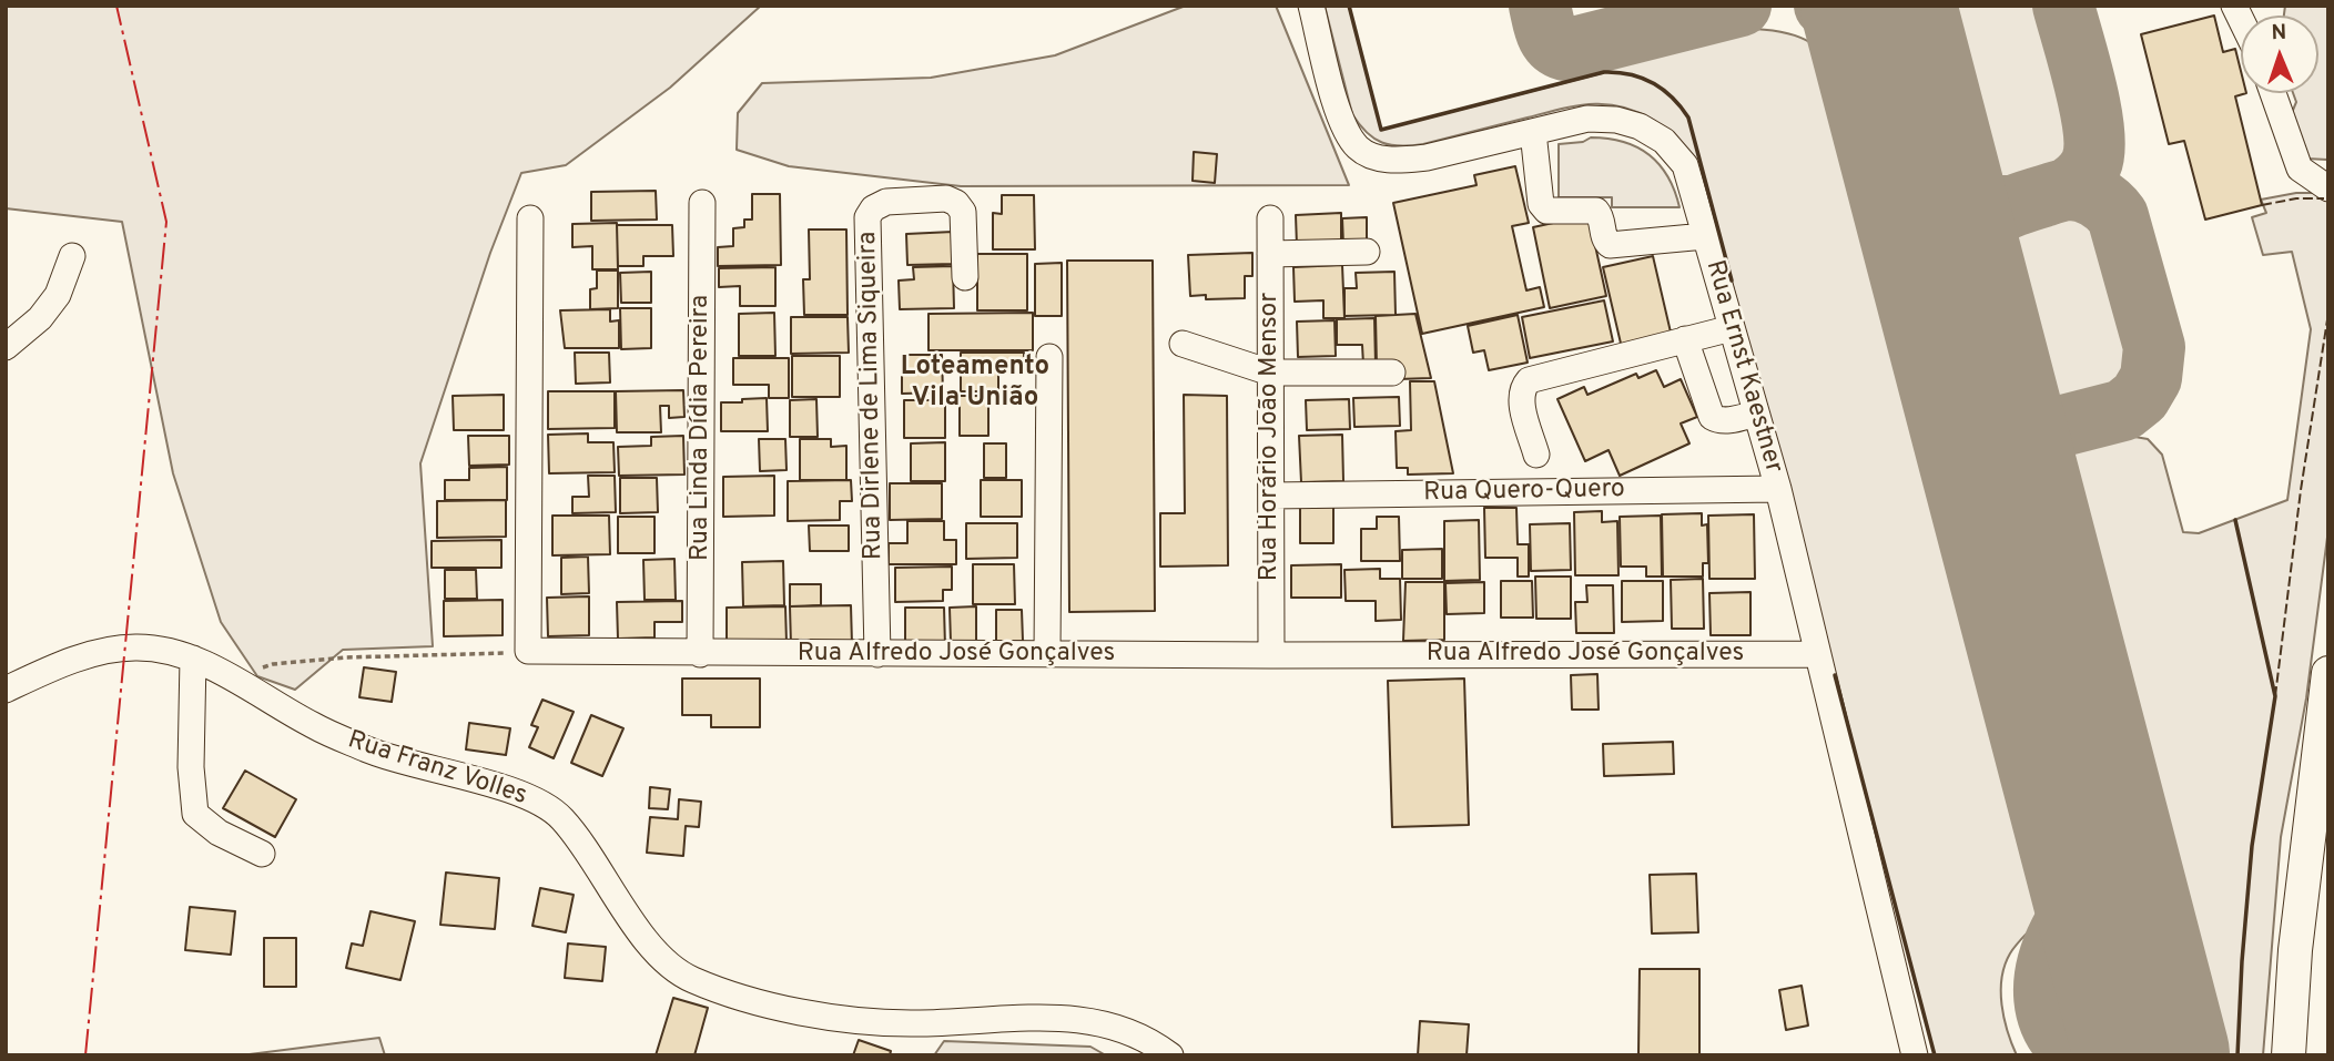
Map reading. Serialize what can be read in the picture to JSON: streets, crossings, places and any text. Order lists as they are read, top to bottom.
{
  "streets": {
    "street": [
      "Rua Ernst Kaestner",
      "Rua Dirlene de Lima Siqueira",
      "Rua Linda Dídia Pereira",
      "Rua Horário João Mensor",
      "Rua Quero-Quero",
      "Rua Alfredo José Gonçalves",
      "Rua Franz Volles"
    ]
  },
  "crossings": [
    ["Rua Ernst Kaestner", "Rua Quero-Quero"],
    ["Rua Ernst Kaestner", "Rua Alfredo José Gonçalves"],
    ["Rua Dirlene de Lima Siqueira", "Rua Alfredo José Gonçalves"],
    ["Rua Linda Dídia Pereira", "Rua Alfredo José Gonçalves"],
    ["Rua Horário João Mensor", "Rua Quero-Quero"],
    ["Rua Horário João Mensor", "Rua Alfredo José Gonçalves"]
  ],
  "districts": ["Loteamento Vila União"],
  "north": "top"
}
